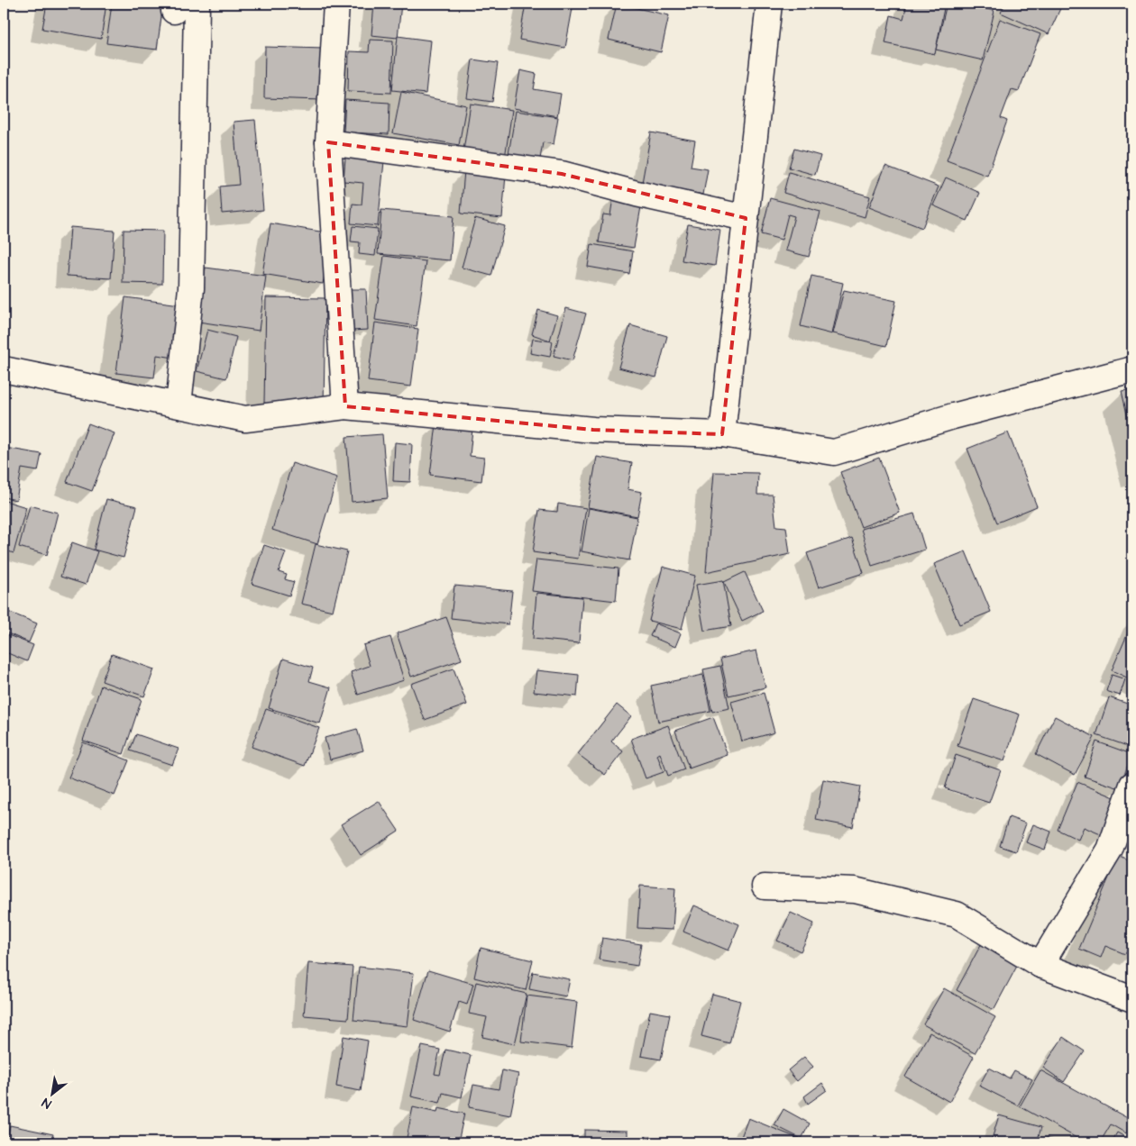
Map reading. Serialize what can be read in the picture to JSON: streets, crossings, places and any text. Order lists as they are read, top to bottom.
{
  "north": "bottom left"
}
